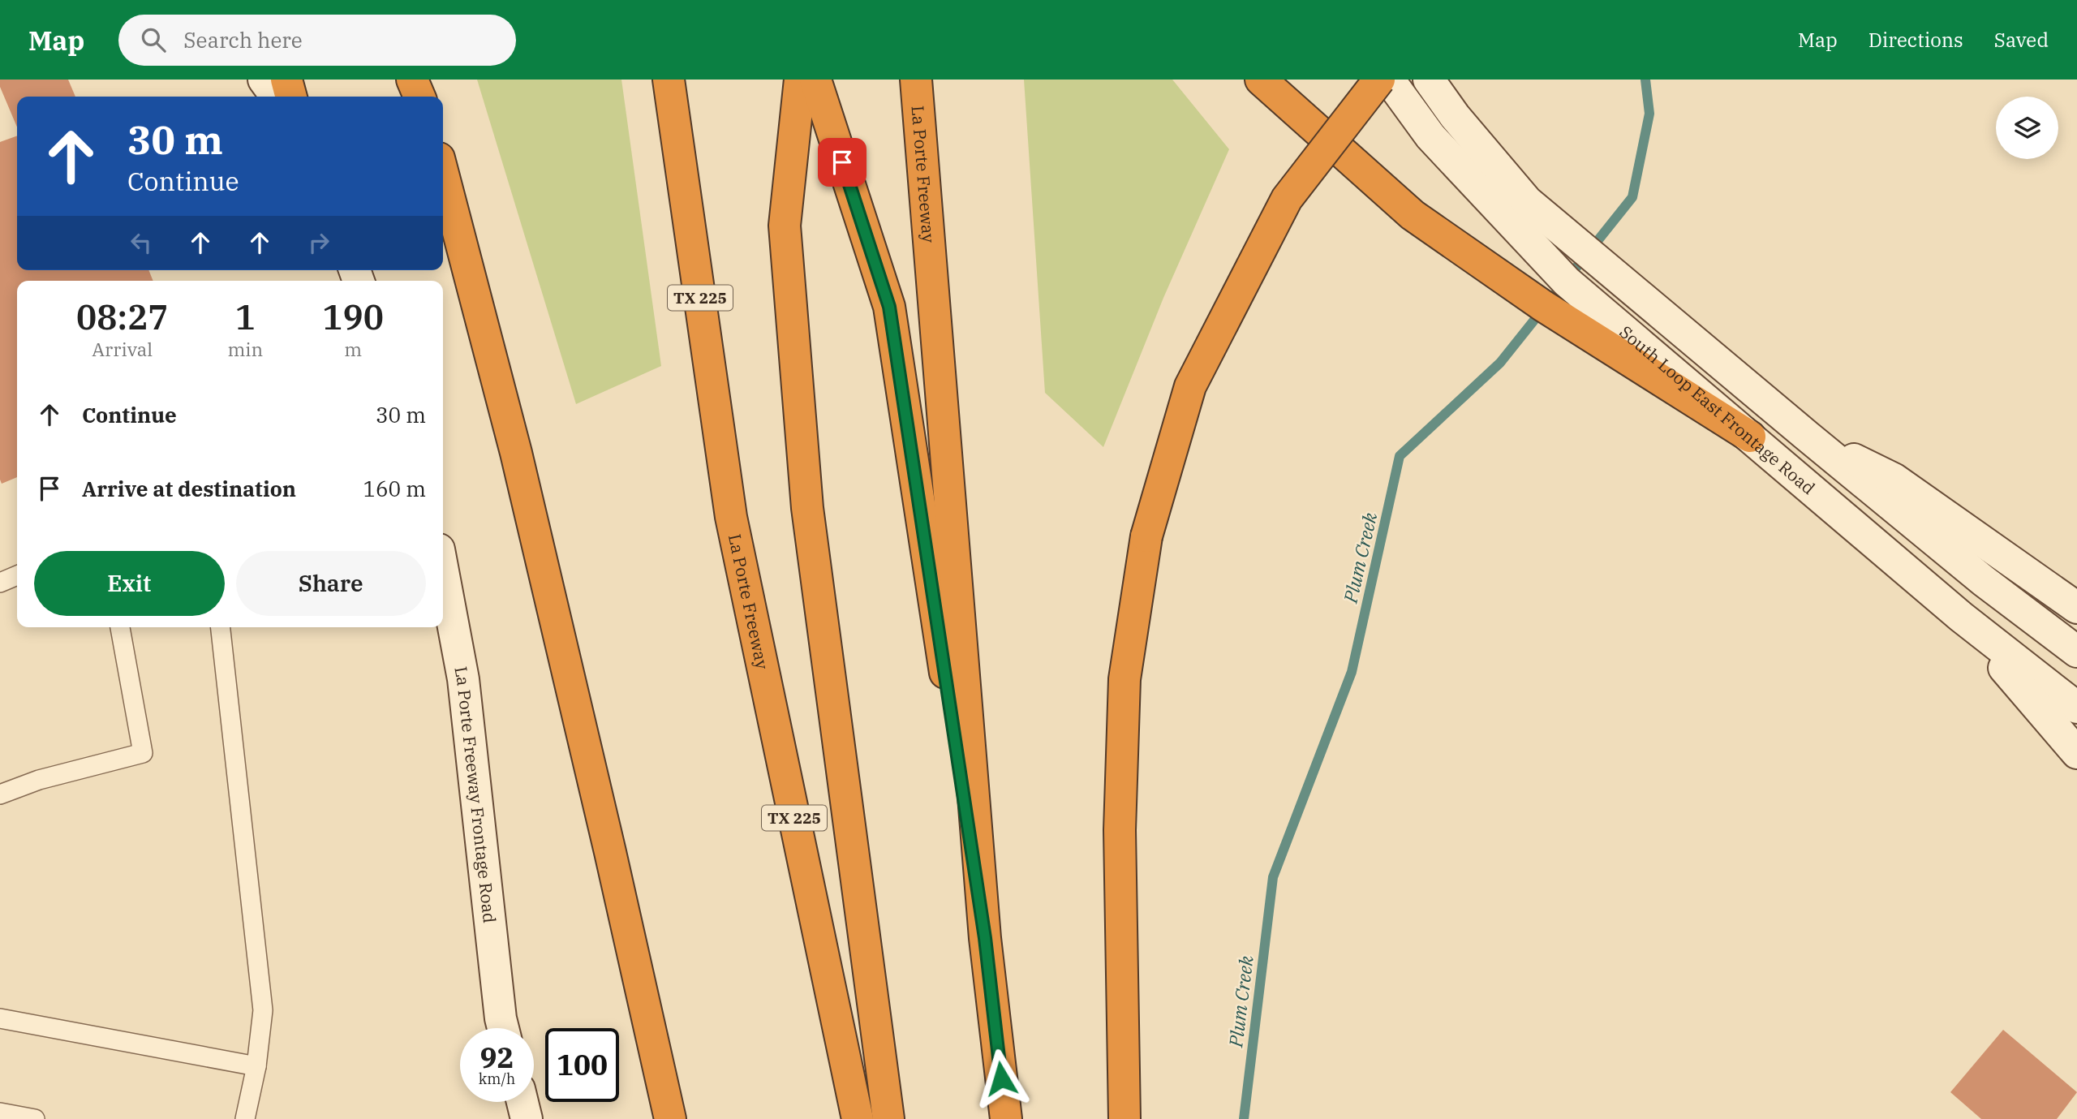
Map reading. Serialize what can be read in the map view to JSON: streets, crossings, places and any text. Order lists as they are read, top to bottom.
{
  "streets": {
    "highway": ["La Porte Freeway", "TX 225"],
    "main road": ["South Loop East Frontage Road", "La Porte Freeway Frontage Road"]
  },
  "water": ["Plum Creek"],
  "page": {
    "header": "Map",
    "search": "Search here",
    "nav": ["Map", "Directions", "Saved"],
    "turn": ["30 m", "Continue"],
    "eta": [
      "08:27",
      "Arrival",
      "1",
      "min",
      "190",
      "m"
    ],
    "list": [
      {
        "name": "Continue",
        "value": "30 m"
      },
      {
        "name": "Arrive at destination",
        "value": "160 m"
      }
    ],
    "buttons": ["Exit", "Share"],
    "speed": "92 km/h",
    "limit": "100"
  }
}
